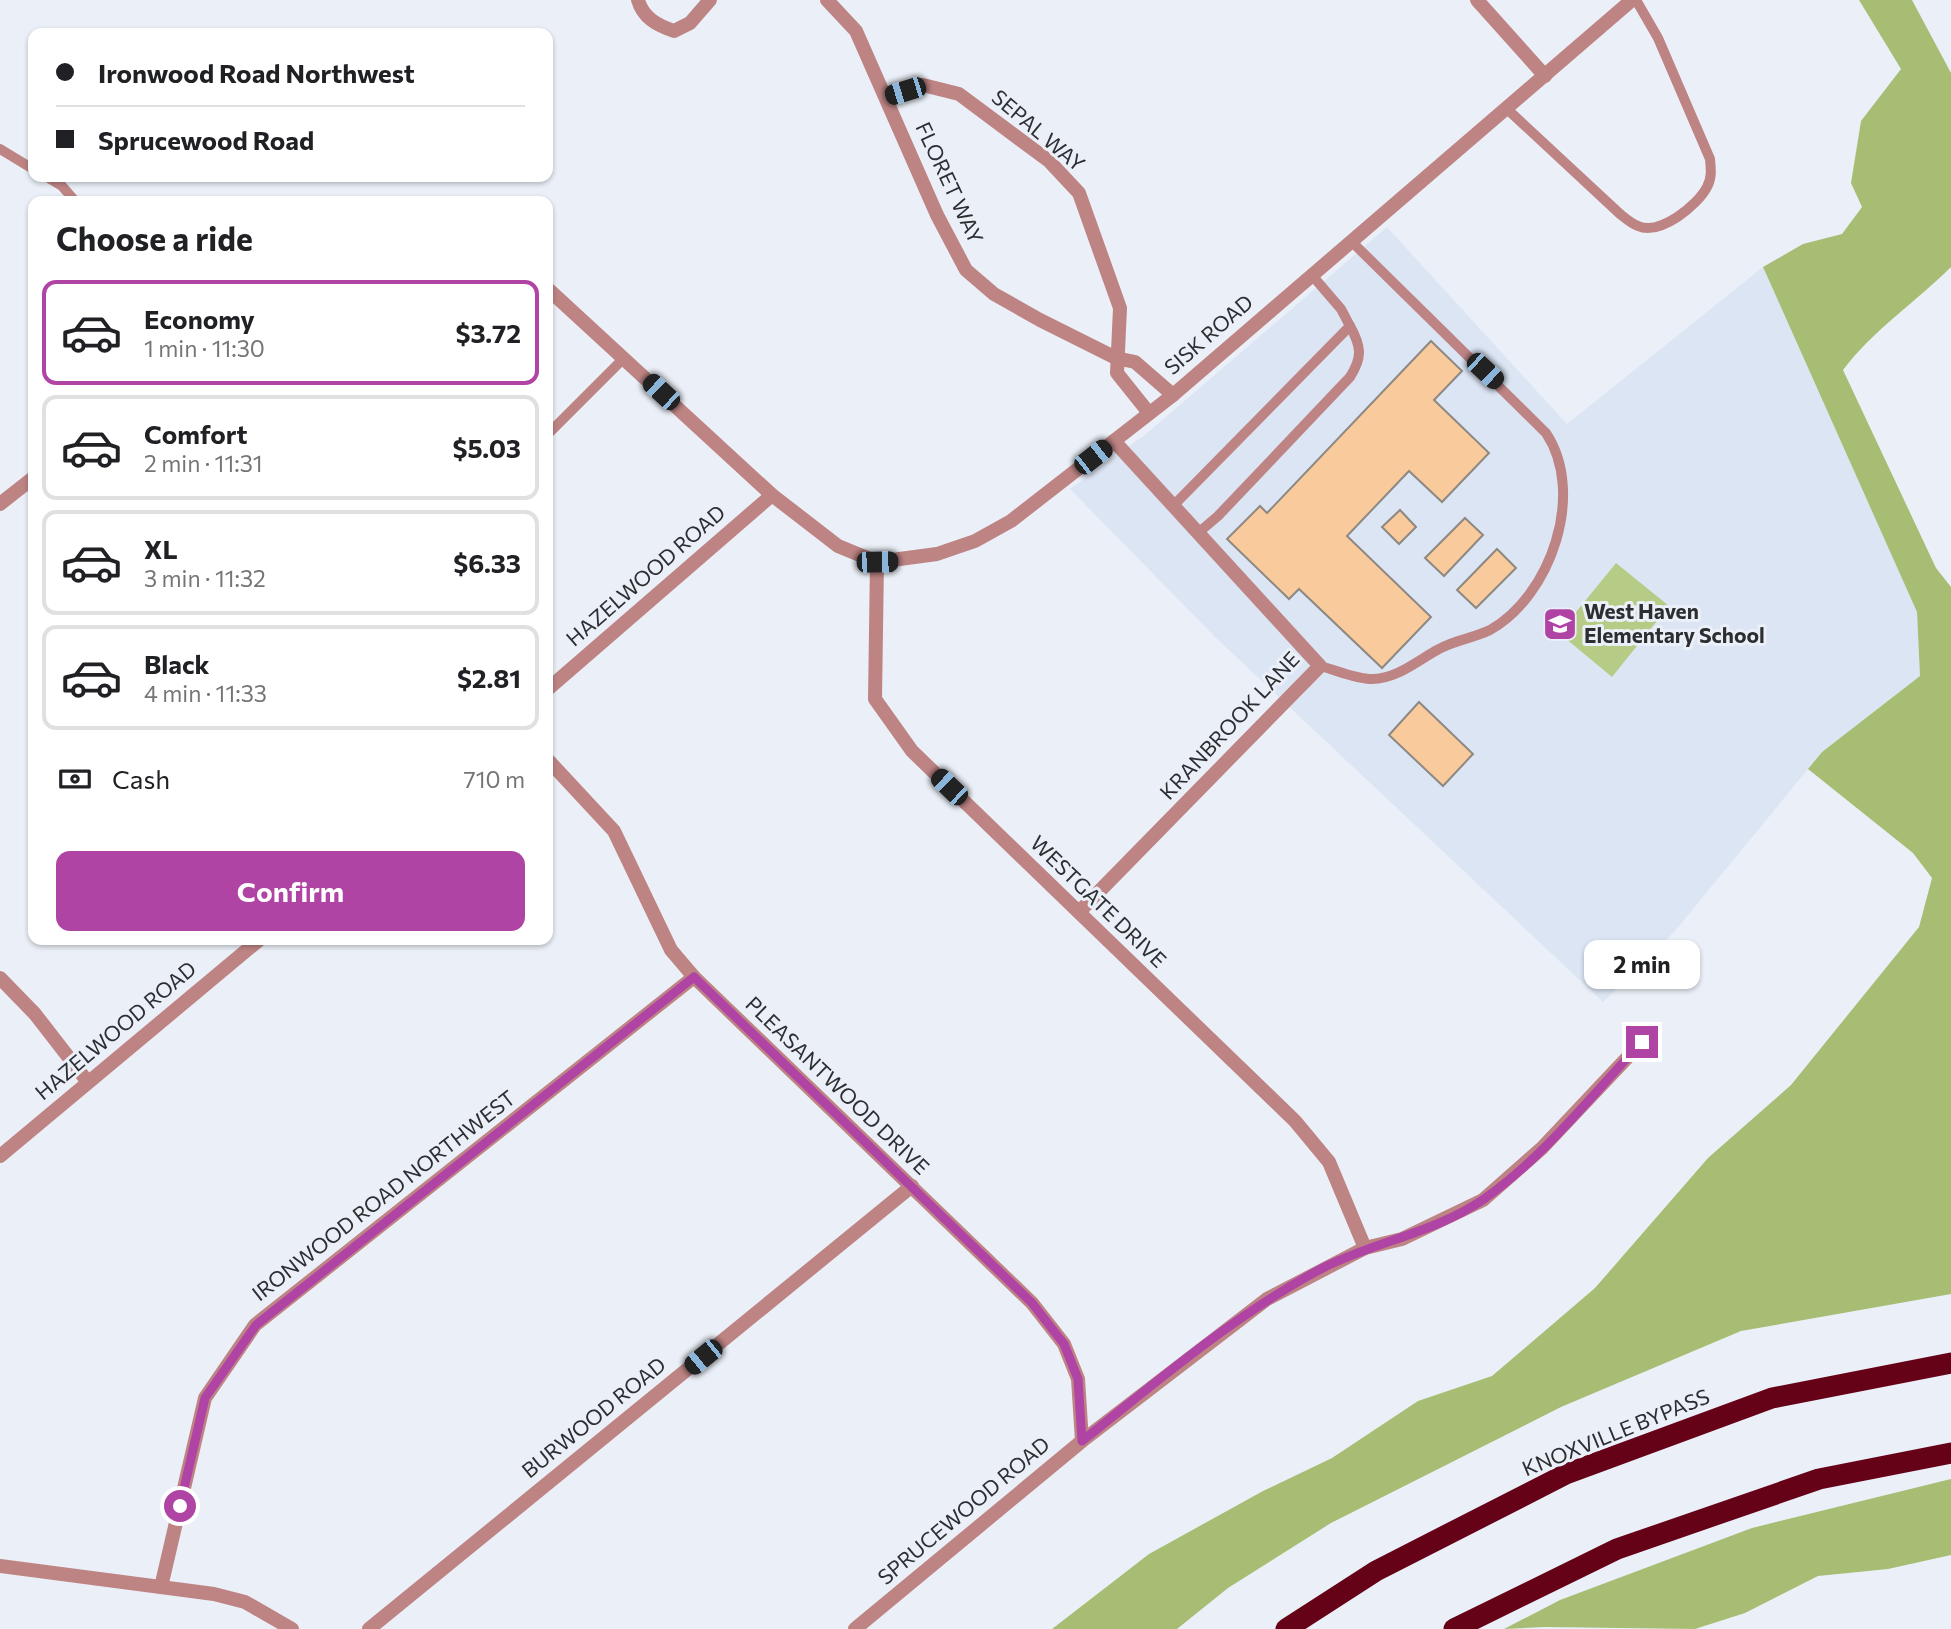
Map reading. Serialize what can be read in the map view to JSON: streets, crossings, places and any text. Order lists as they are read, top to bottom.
{
  "streets": {
    "highway": ["KNOXVILLE BYPASS"],
    "street": [
      "SEPAL WAY",
      "FLORET WAY",
      "SISK ROAD",
      "HAZELWOOD ROAD",
      "KRANBROOK LANE",
      "WESTGATE DRIVE",
      "PLEASANTWOOD DRIVE",
      "IRONWOOD ROAD NORTHWEST",
      "BURWOOD ROAD",
      "SPRUCEWOOD ROAD"
    ]
  },
  "crossings": [
    ["SEPAL WAY", "FLORET WAY"],
    ["FLORET WAY", "SISK ROAD"],
    ["SISK ROAD", "HAZELWOOD ROAD"],
    ["SISK ROAD", "KRANBROOK LANE"],
    ["SISK ROAD", "WESTGATE DRIVE"],
    ["KRANBROOK LANE", "WESTGATE DRIVE"],
    ["WESTGATE DRIVE", "SPRUCEWOOD ROAD"],
    ["PLEASANTWOOD DRIVE", "IRONWOOD ROAD NORTHWEST"],
    ["PLEASANTWOOD DRIVE", "BURWOOD ROAD"],
    ["PLEASANTWOOD DRIVE", "SPRUCEWOOD ROAD"]
  ],
  "places": {
    "school or university": ["West Haven Elementary School"]
  },
  "page": {
    "banner": ["Ironwood Road Northwest", "Sprucewood Road"],
    "heading": "Choose a ride",
    "list": [
      {
        "name": "Economy",
        "note": "1 min · 11:30",
        "value": "$3.72"
      },
      {
        "name": "Comfort",
        "note": "2 min · 11:31",
        "value": "$5.03"
      },
      {
        "name": "XL",
        "note": "3 min · 11:32",
        "value": "$6.33"
      },
      {
        "name": "Black",
        "note": "4 min · 11:33",
        "value": "$2.81"
      }
    ],
    "pay": ["Cash", "710 m"],
    "buttons": "Confirm",
    "bubble": "2 min"
  }
}
